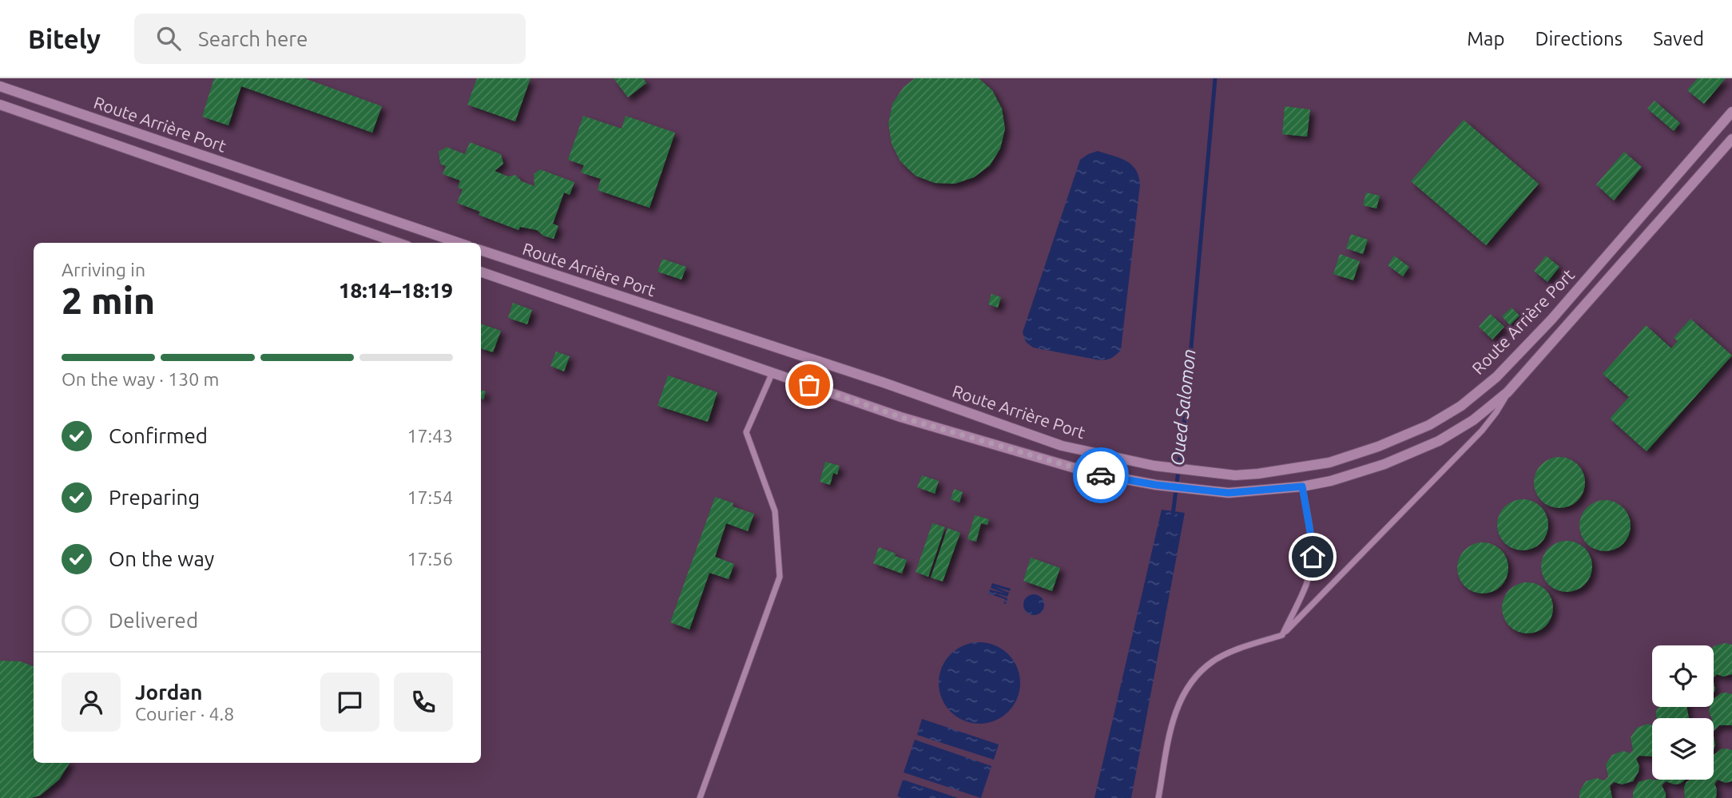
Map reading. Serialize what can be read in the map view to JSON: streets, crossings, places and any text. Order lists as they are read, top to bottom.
{
  "streets": {
    "street": ["Route Arrière Port"]
  },
  "water": ["Oued Salomon"],
  "page": {
    "header": "Bitely",
    "search": "Search here",
    "nav": ["Map", "Directions", "Saved"],
    "heading": ["2 min", "Arriving in", "18:14–18:19"],
    "panel": ["Jordan", "Courier · 4.8"],
    "bar": "On the way · 130 m",
    "list": [
      ["Confirmed", "17:43"],
      ["Preparing", "17:54"],
      ["On the way", "17:56"],
      "Delivered"
    ]
  }
}
